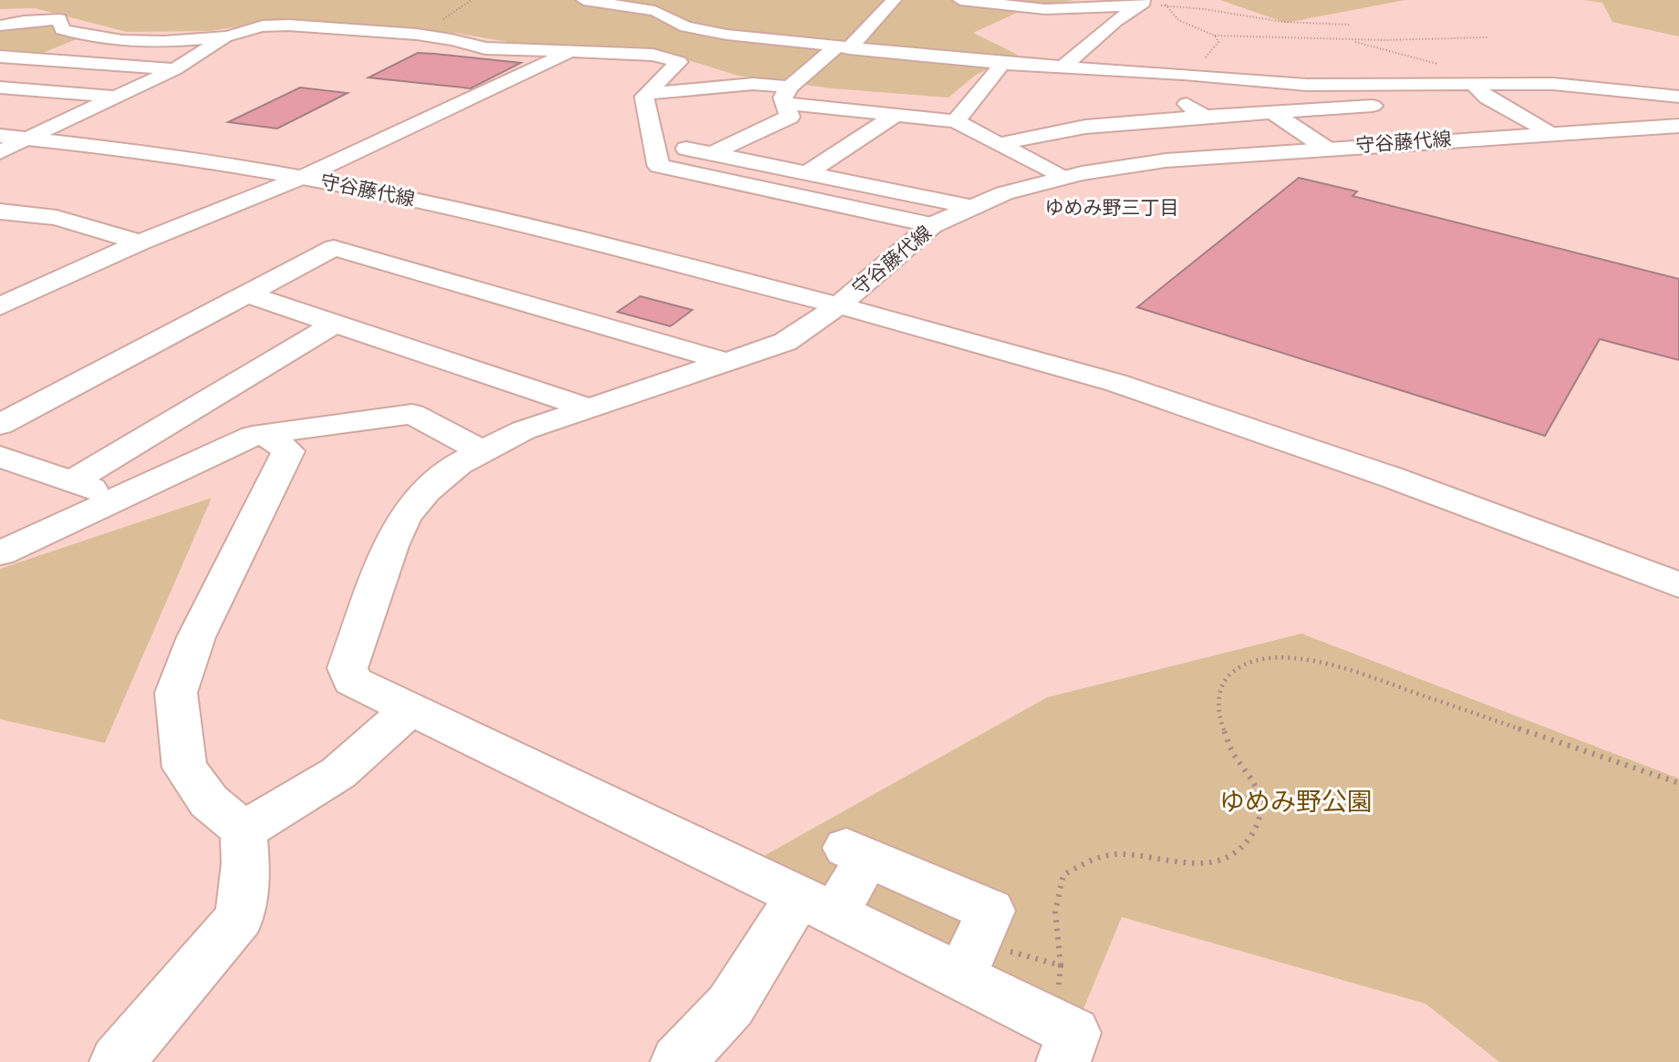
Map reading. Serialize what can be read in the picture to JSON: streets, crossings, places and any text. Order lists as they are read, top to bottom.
{
  "streets": {
    "street": ["守谷藤代線"]
  },
  "districts": ["ゆめみ野三丁目"],
  "parks": ["ゆめみ野公園"]
}
